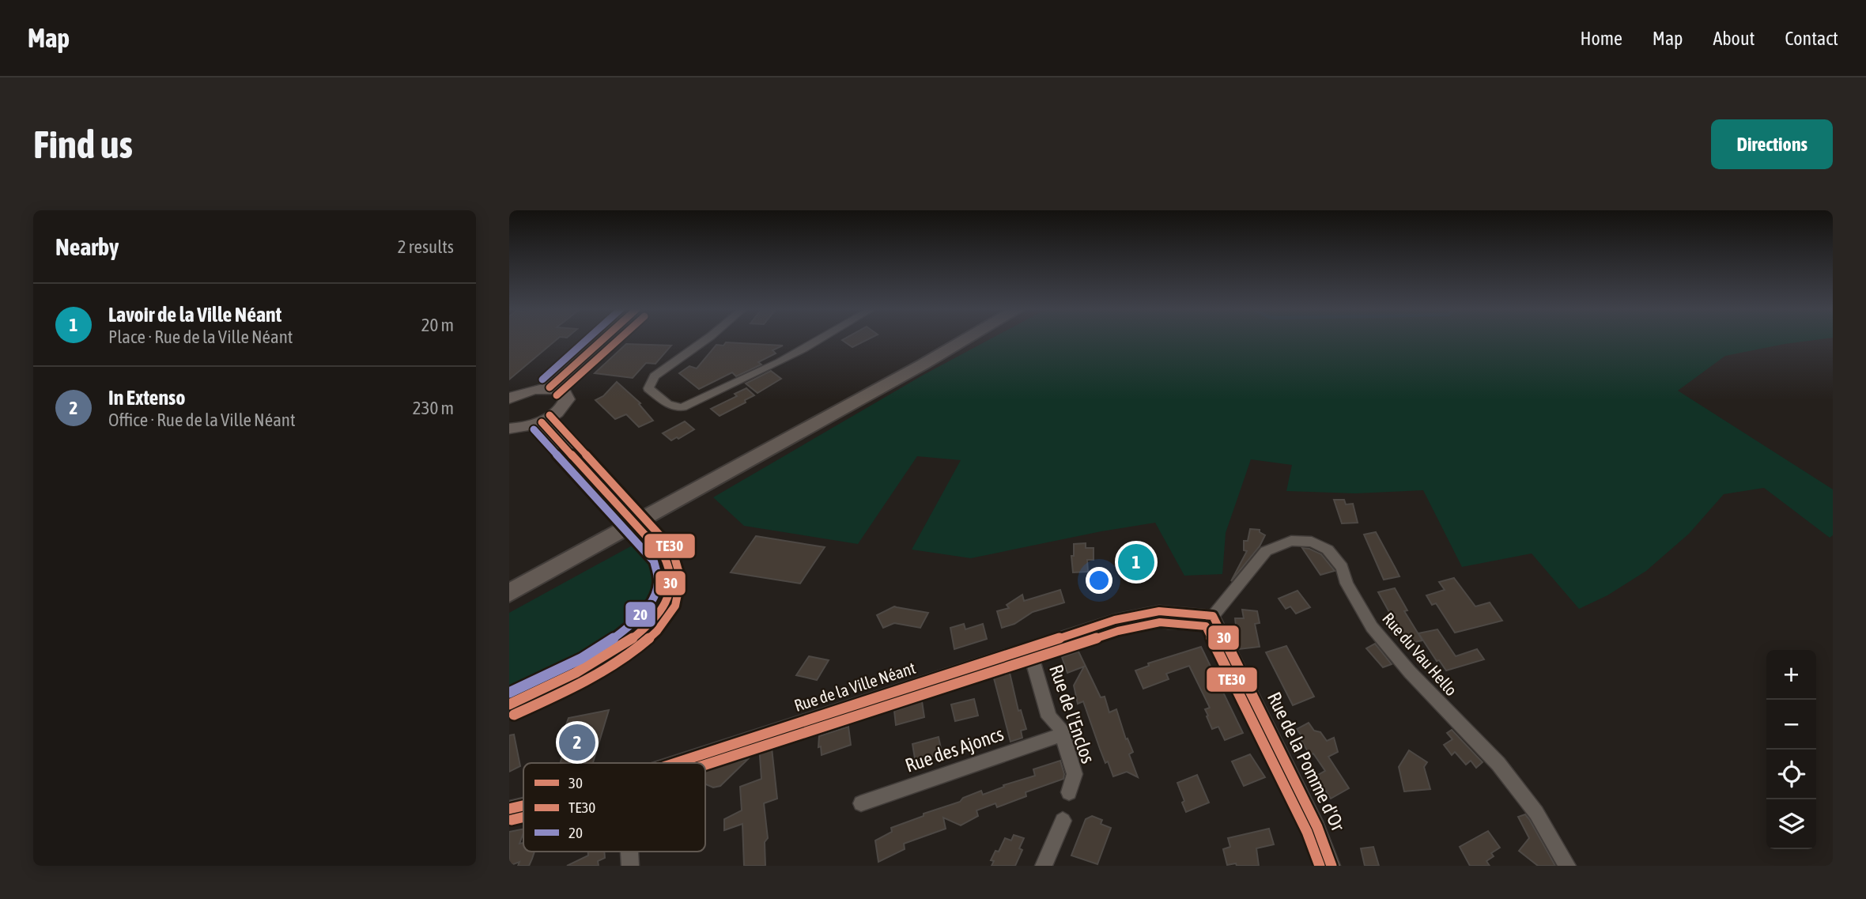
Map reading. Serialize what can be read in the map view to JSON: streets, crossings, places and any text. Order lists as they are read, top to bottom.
{
  "streets": {
    "street": [
      "Rue du Vau Hello",
      "Rue de la Ville Néant",
      "Rue de l'Enclos",
      "Rue des Ajoncs",
      "Rue de la Pomme d'Or"
    ]
  },
  "crossings": [
    ["Rue du Vau Hello", "Rue de la Ville Néant"],
    ["Rue du Vau Hello", "Rue de la Pomme d'Or"],
    ["Rue de la Ville Néant", "Rue de l'Enclos"],
    ["Rue de la Ville Néant", "Rue de la Pomme d'Or"],
    ["Rue de l'Enclos", "Rue des Ajoncs"]
  ],
  "lines": ["transit line 30", "transit line TE30", "transit line 20"],
  "legend": ["30", "TE30", "20"],
  "page": {
    "header": "Map",
    "nav": [
      "Home",
      "Map",
      "About",
      "Contact"
    ],
    "buttons": "Directions",
    "title": "Find us",
    "heading": ["Nearby", "2 results"],
    "list": [
      {
        "mark": "1",
        "name": "Lavoir de la Ville Néant",
        "note": "Place · Rue de la Ville Néant",
        "value": "20 m"
      },
      {
        "mark": "2",
        "name": "In Extenso",
        "note": "Office · Rue de la Ville Néant",
        "value": "230 m"
      }
    ],
    "pins": ["1", "2"],
    "map_buttons": ["+", "−"]
  }
}
